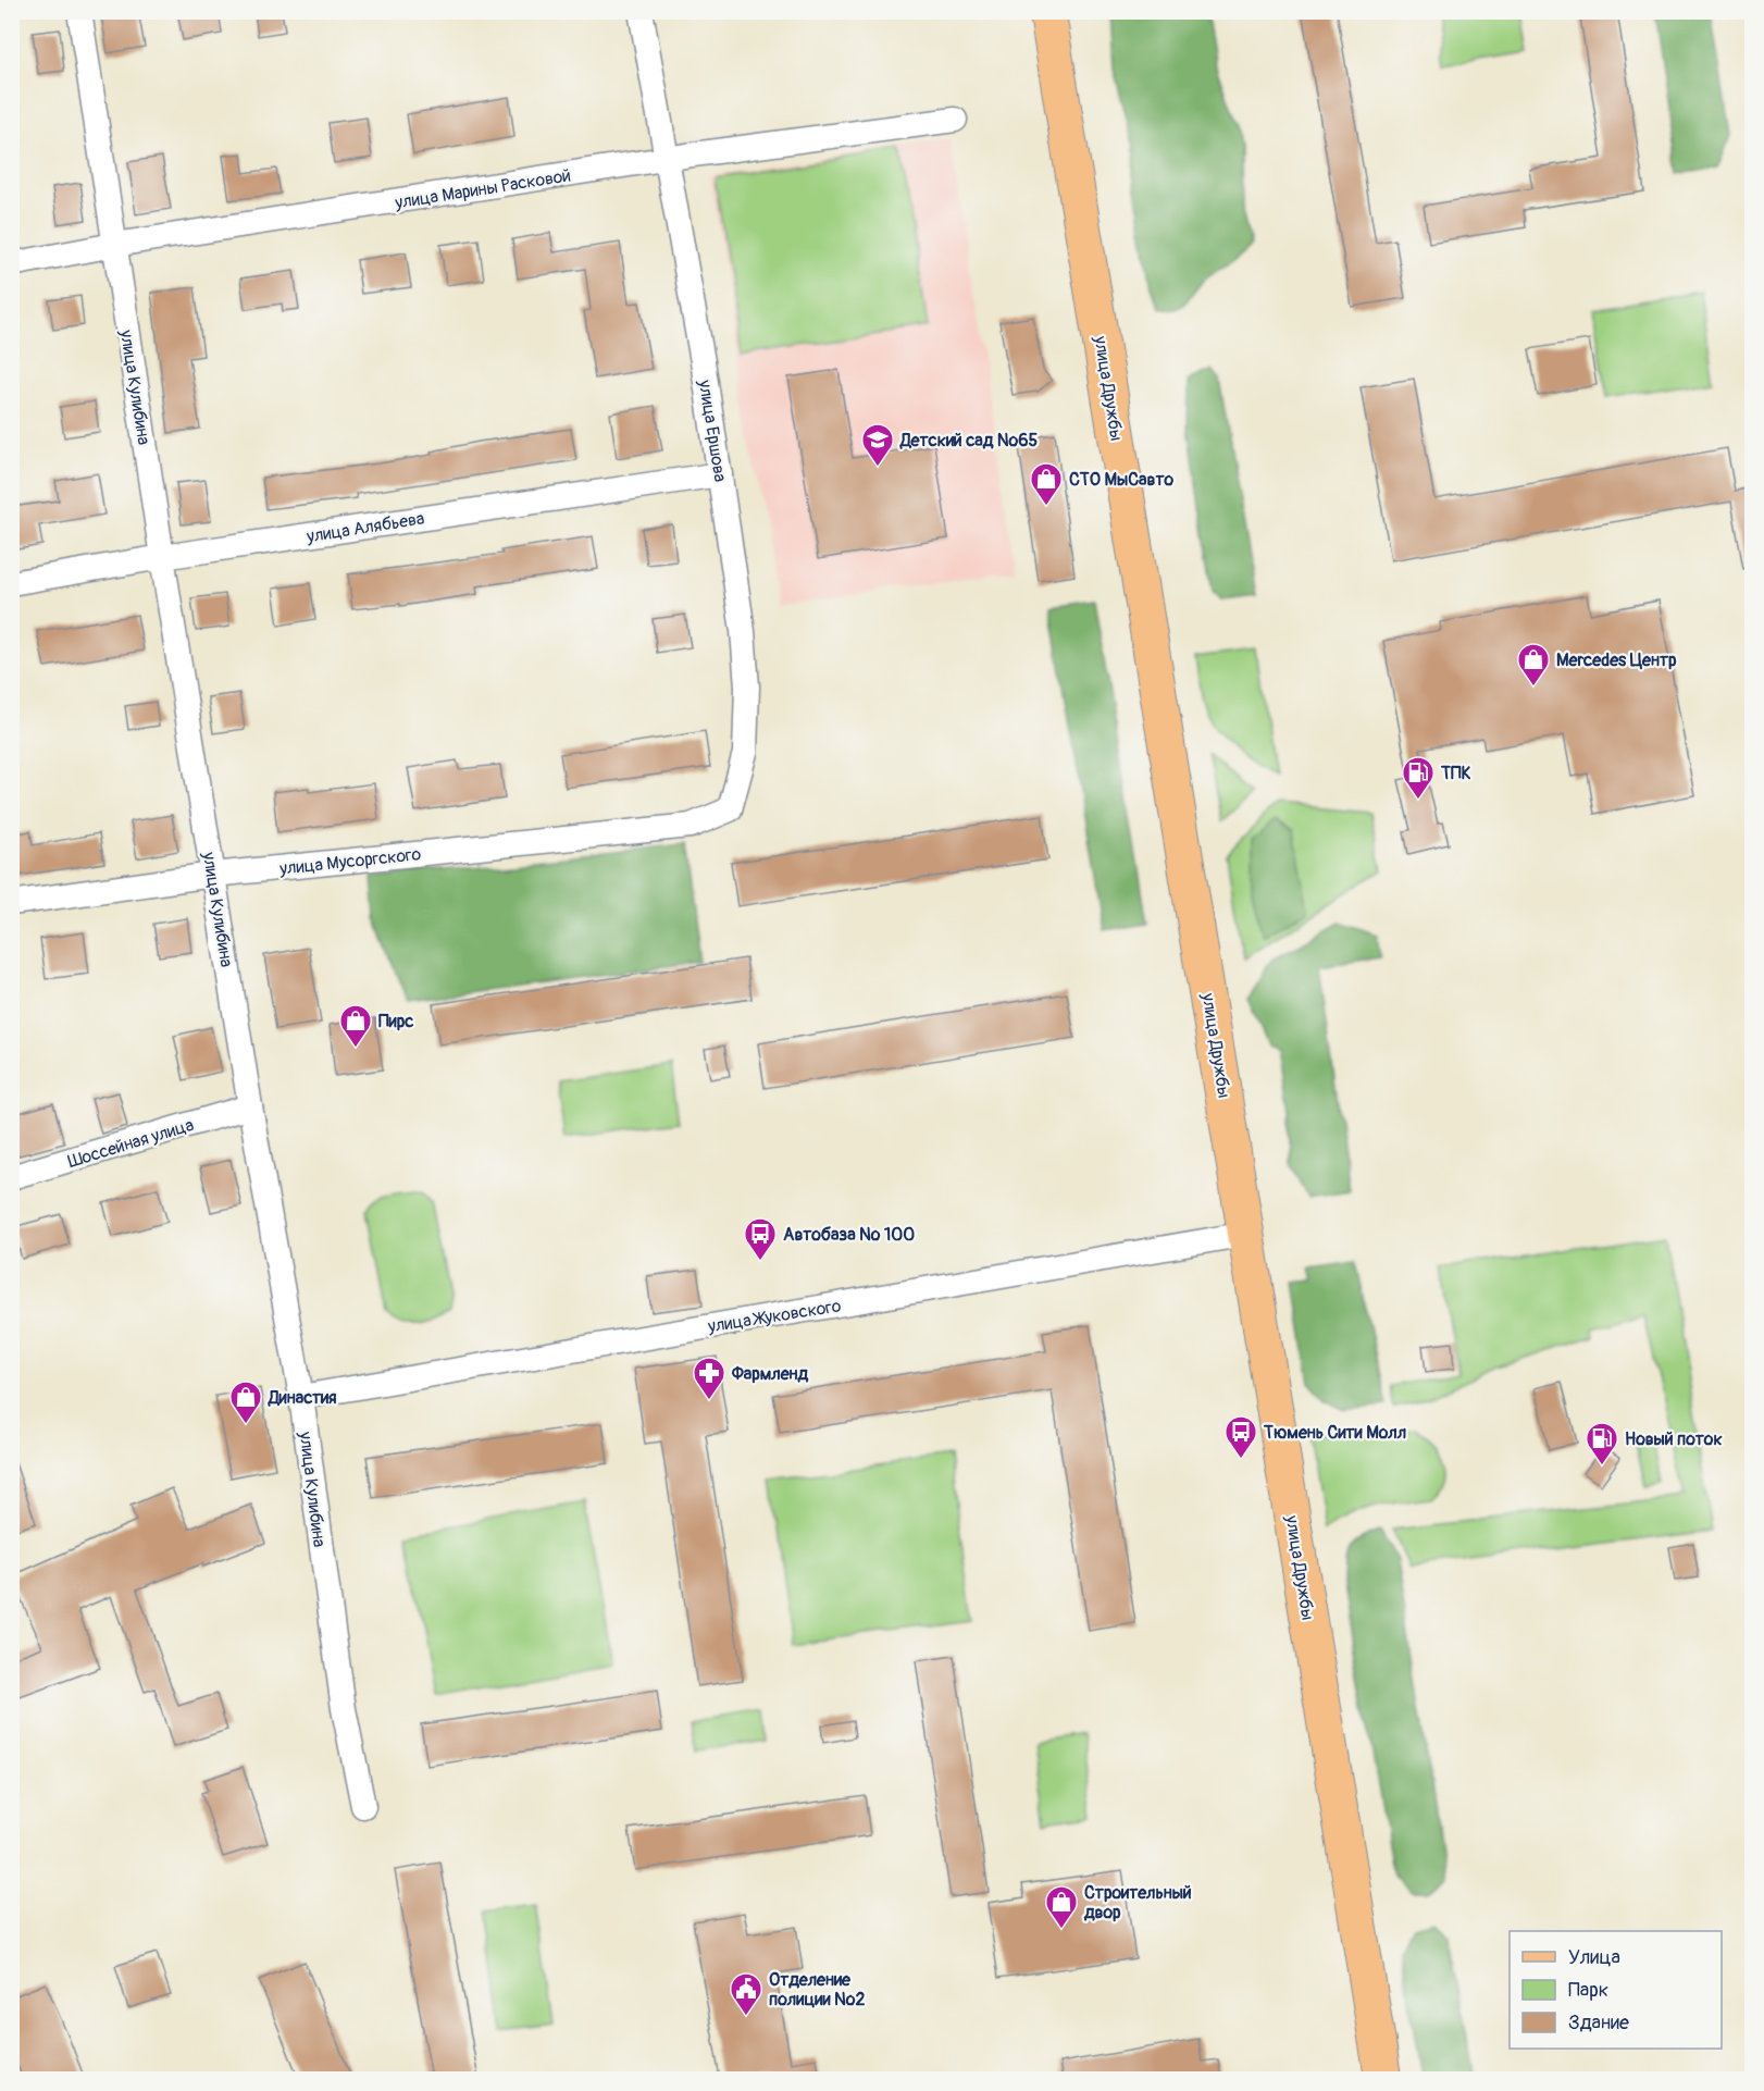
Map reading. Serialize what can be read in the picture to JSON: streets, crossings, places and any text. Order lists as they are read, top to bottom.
{
  "streets": {
    "main road": ["улица Дружбы"],
    "street": [
      "улица Марины Расковой",
      "улица Кулибина",
      "улица Ершова",
      "улица Алябьева",
      "улица Мусоргского",
      "Шоссейная улица",
      "улица Жуковского"
    ]
  },
  "crossings": [
    ["улица Марины Расковой", "улица Кулибина"],
    ["улица Марины Расковой", "улица Ершова"],
    ["улица Кулибина", "улица Алябьева"],
    ["улица Кулибина", "улица Мусоргского"],
    ["улица Кулибина", "Шоссейная улица"],
    ["улица Кулибина", "улица Жуковского"],
    ["улица Дружбы", "улица Жуковского"],
    ["улица Ершова", "улица Алябьева"],
    ["улица Ершова", "улица Мусоргского"]
  ],
  "places": {
    "school or university": ["Детский сад №65"],
    "shop": [
      "СТО МыСавто",
      "Mercedes Центр",
      "Пирс",
      "Династия",
      "Строительный двор"
    ],
    "fuel station": ["ТПК", "Новый поток"],
    "bus stop": ["Автобаза № 100", "Тюмень Сити Молл"],
    "pharmacy": ["Фармленд"],
    "public building": ["Отделение полиции №2"]
  },
  "legend": ["Улица", "Парк", "Здание"]
}
